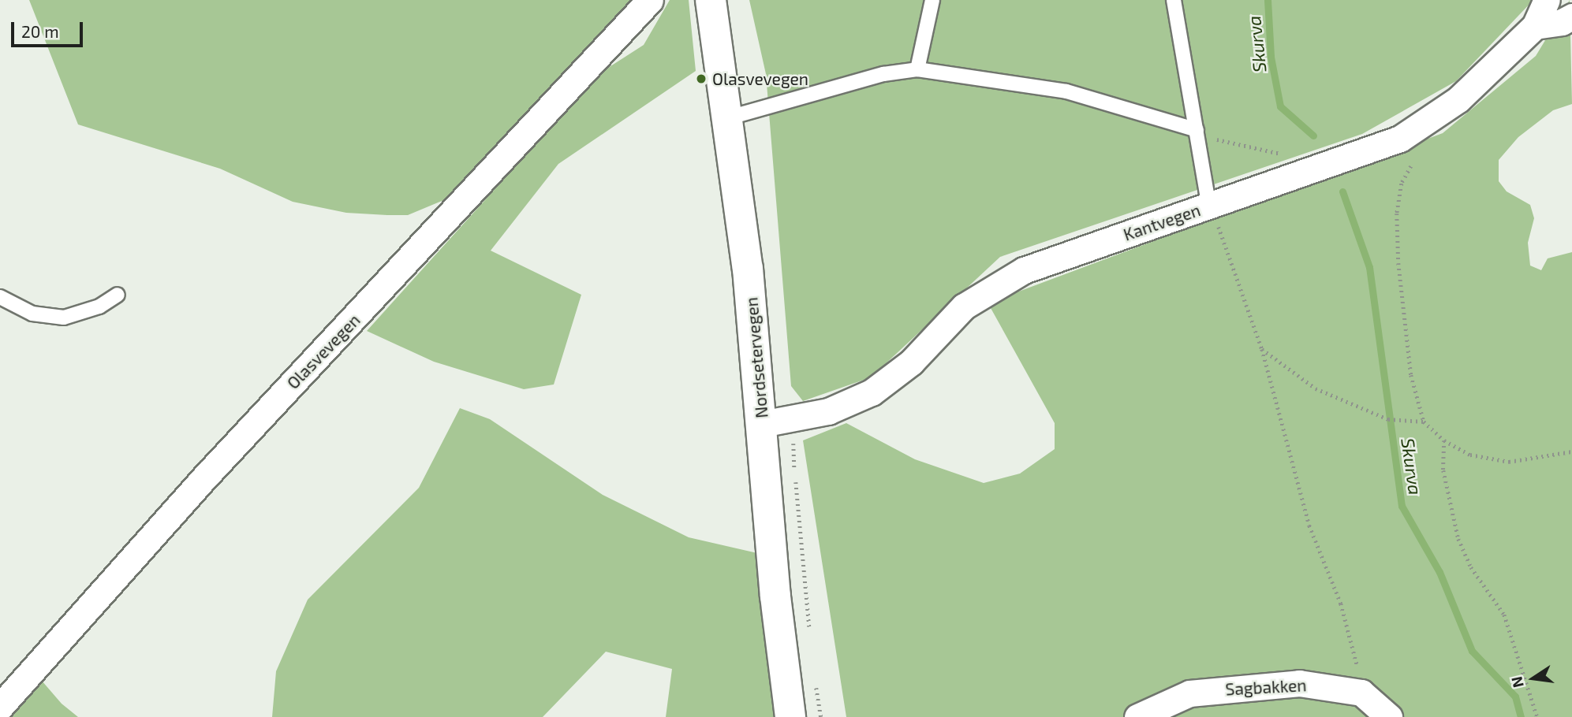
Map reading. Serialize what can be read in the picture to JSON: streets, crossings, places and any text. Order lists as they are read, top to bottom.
{
  "streets": {
    "main road": ["Nordsetervegen"],
    "street": ["Kantvegen", "Olasvevegen", "Sagbakken"]
  },
  "crossings": [
    ["Kantvegen", "Nordsetervegen"]
  ],
  "water": ["Skurva"],
  "places": ["Olasvevegen"],
  "scale_bar": "20 m",
  "north": "left"
}
